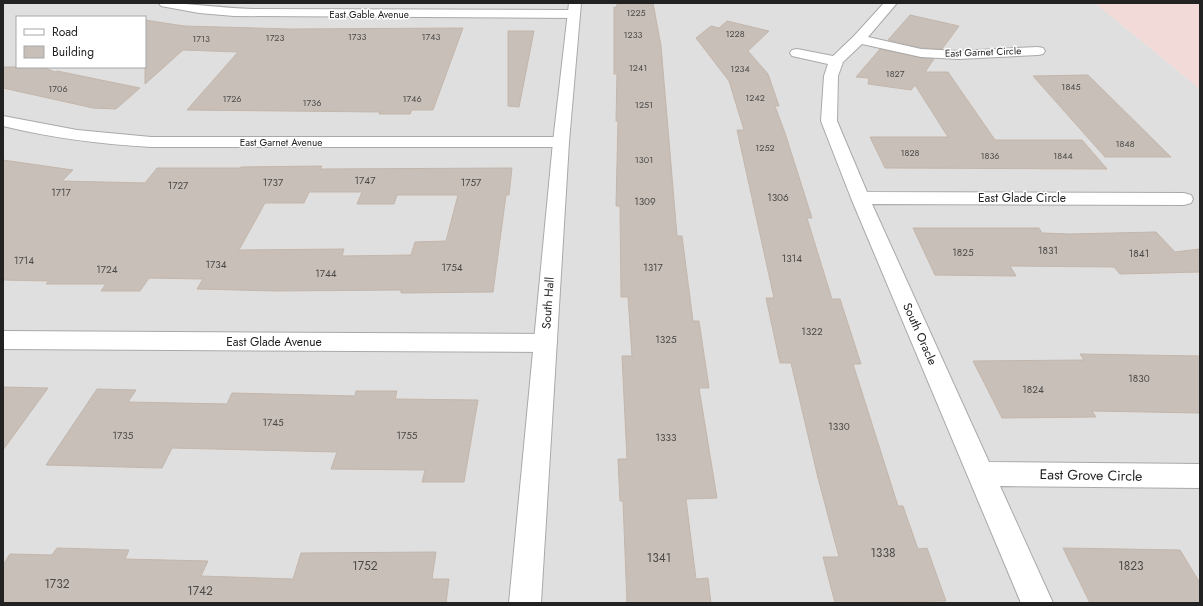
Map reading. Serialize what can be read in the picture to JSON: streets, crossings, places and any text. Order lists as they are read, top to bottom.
{
  "streets": {
    "street": [
      "East Gable Avenue",
      "East Garnet Circle",
      "East Garnet Avenue",
      "East Glade Circle",
      "South Hall",
      "South Oracle",
      "East Glade Avenue",
      "East Grove Circle"
    ]
  },
  "crossings": [
    ["East Gable Avenue", "South Hall"],
    ["East Garnet Avenue", "South Hall"],
    ["East Glade Circle", "South Oracle"],
    ["South Hall", "East Glade Avenue"],
    ["South Oracle", "East Grove Circle"]
  ],
  "house_numbers": [
    "1225",
    "1228",
    "1233",
    "1733",
    "1743",
    "1723",
    "1713",
    "1241",
    "1234",
    "1827",
    "1845",
    "1706",
    "1242",
    "1726",
    "1746",
    "1736",
    "1251",
    "1848",
    "1252",
    "1828",
    "1836",
    "1844",
    "1301",
    "1747",
    "1737",
    "1757",
    "1727",
    "1717",
    "1306",
    "1309",
    "1831",
    "1825",
    "1841",
    "1314",
    "1714",
    "1734",
    "1754",
    "1317",
    "1724",
    "1744",
    "1322",
    "1325",
    "1830",
    "1824",
    "1745",
    "1330",
    "1735",
    "1755",
    "1333",
    "1338",
    "1341",
    "1752",
    "1823",
    "1732",
    "1742"
  ],
  "legend": ["Road", "Building"]
}
